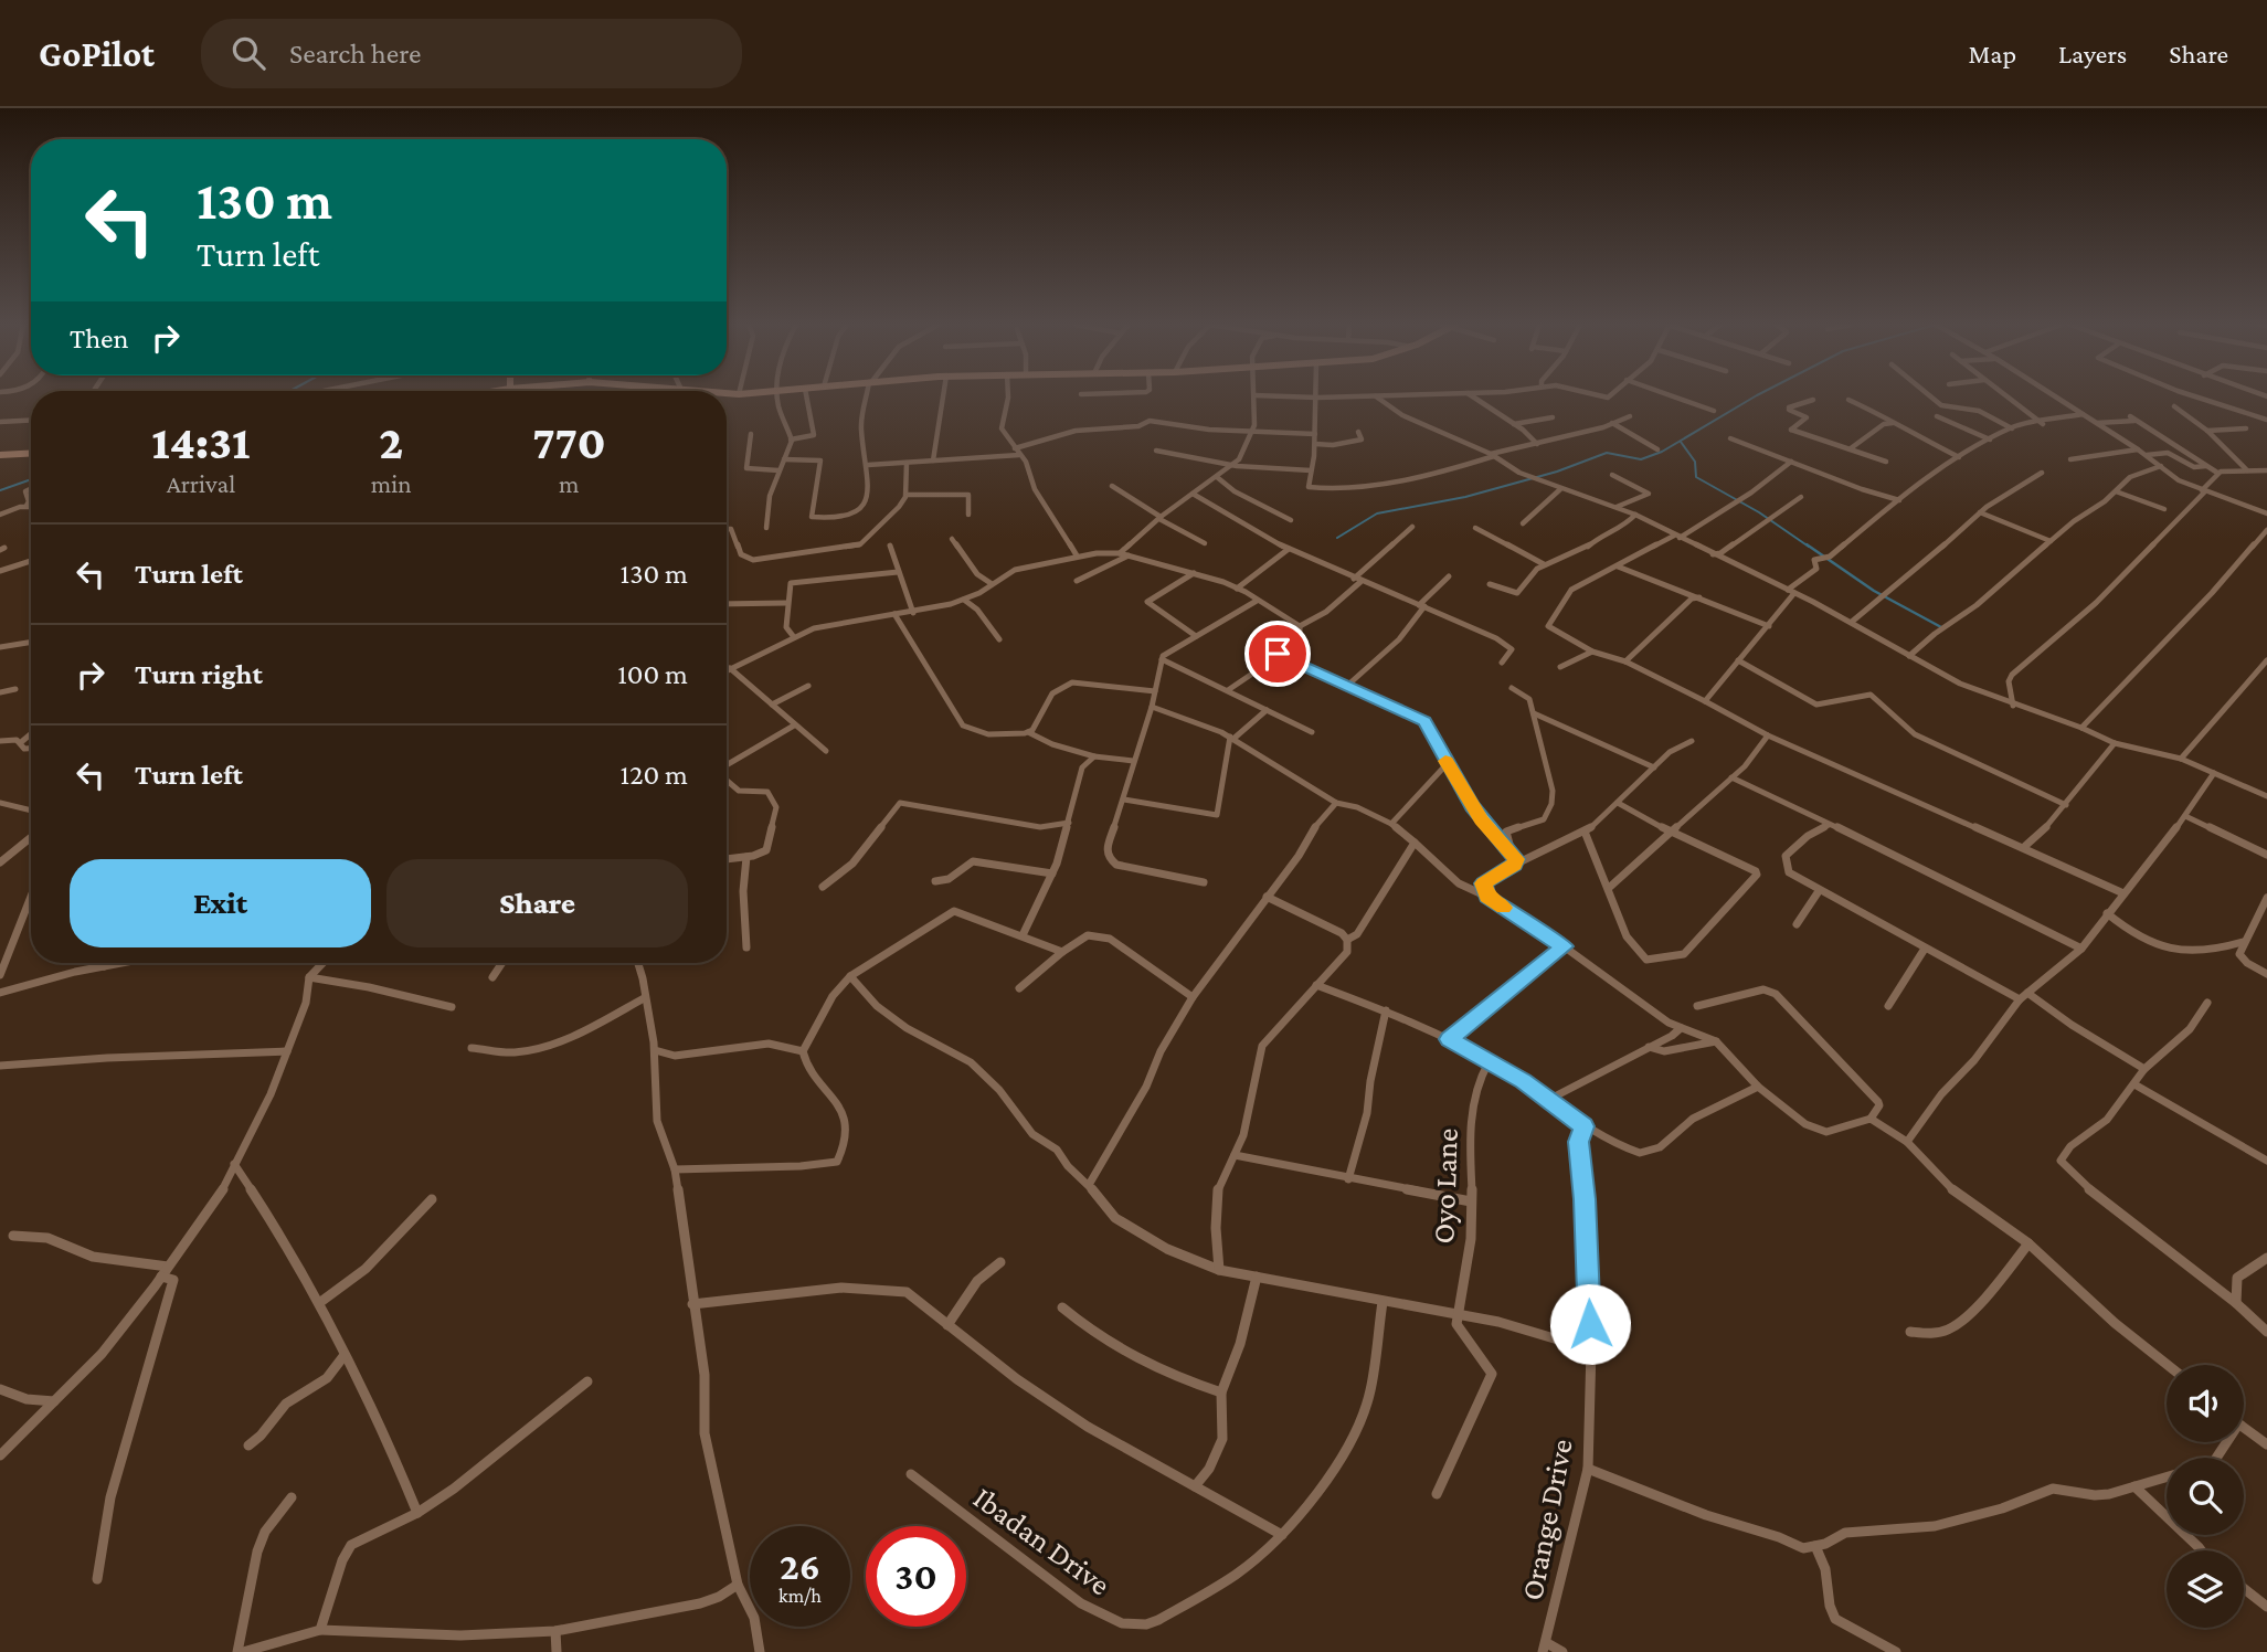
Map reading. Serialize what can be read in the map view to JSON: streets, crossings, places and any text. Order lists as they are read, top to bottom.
{
  "streets": {
    "street": ["Oyo Lane", "Orange Drive", "Ibadan Drive"]
  },
  "page": {
    "header": "GoPilot",
    "search": "Search here",
    "nav": ["Map", "Layers", "Share"],
    "turn": ["130 m", "Turn left"],
    "then": "Then",
    "eta": [
      "14:31",
      "Arrival",
      "2",
      "min",
      "770",
      "m"
    ],
    "list": [
      {
        "name": "Turn left",
        "value": "130 m"
      },
      {
        "name": "Turn right",
        "value": "100 m"
      },
      {
        "name": "Turn left",
        "value": "120 m"
      }
    ],
    "buttons": ["Exit", "Share"],
    "speed": "26 km/h",
    "limit": "30"
  }
}
